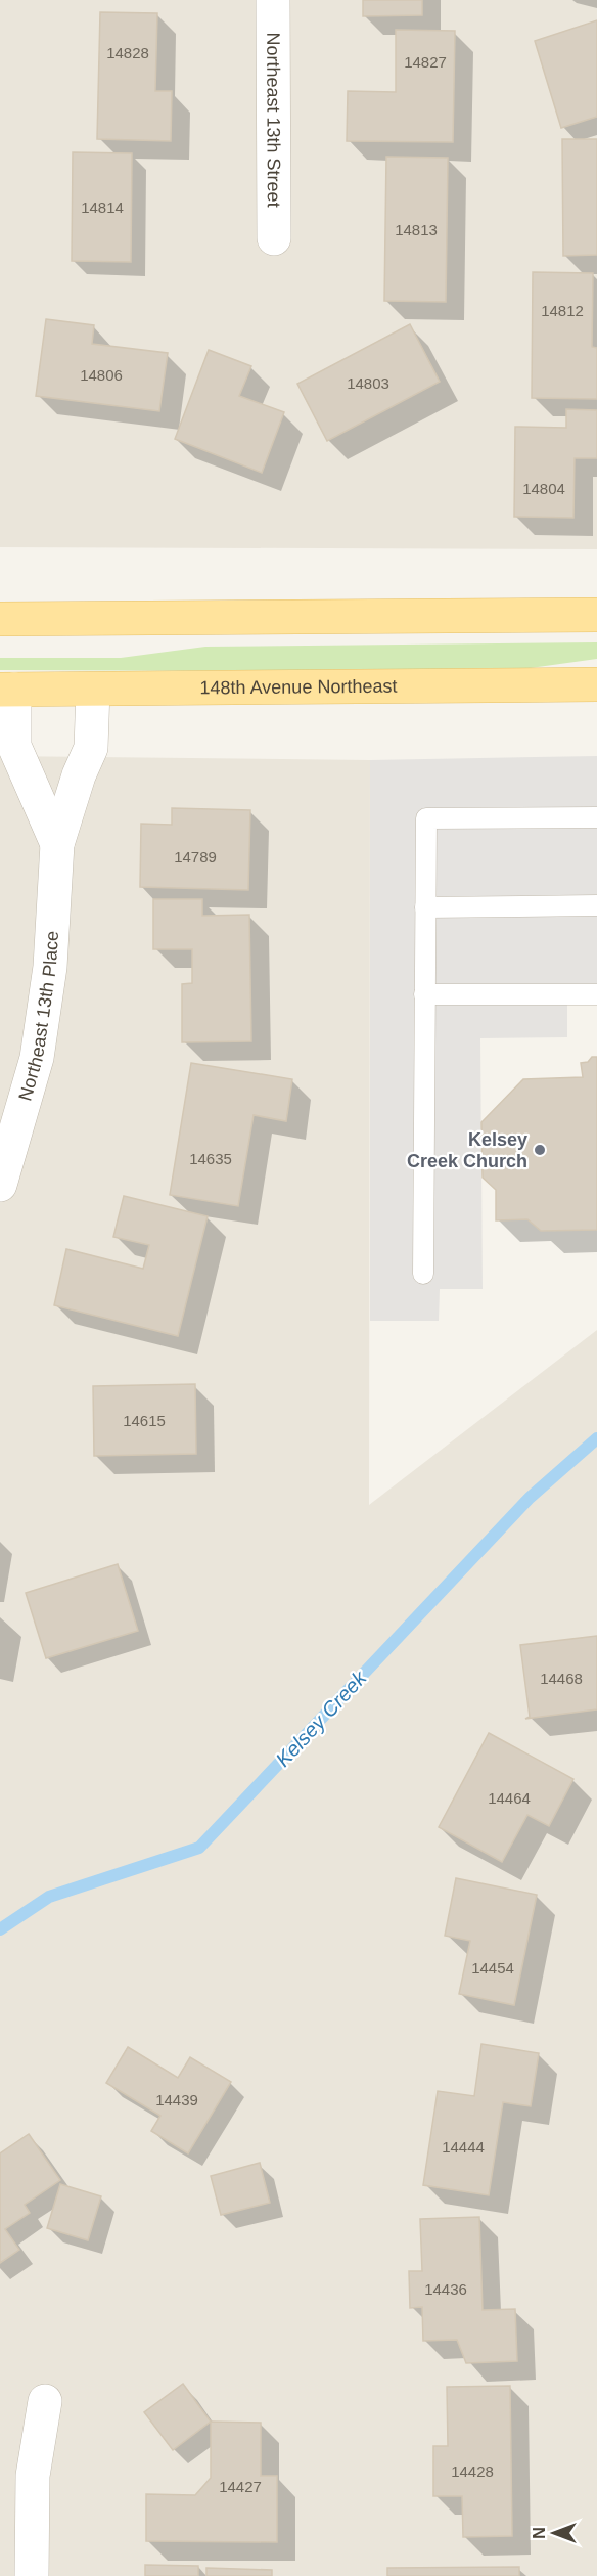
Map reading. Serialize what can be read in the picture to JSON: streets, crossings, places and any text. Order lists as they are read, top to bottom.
{
  "streets": {
    "main road": ["148th Avenue Northeast"],
    "street": ["Northeast 13th Street", "Northeast 13th Place"]
  },
  "crossings": [
    ["148th Avenue Northeast", "Northeast 13th Place"]
  ],
  "water": ["Kelsey Creek"],
  "places": ["Kelsey Creek Church"],
  "house_numbers": [
    "14828",
    "14827",
    "14814",
    "14813",
    "14812",
    "14806",
    "14803",
    "14804",
    "14789",
    "14635",
    "14615",
    "14468",
    "14464",
    "14454",
    "14439",
    "14444",
    "14436",
    "14428",
    "14427"
  ],
  "north": "left"
}
